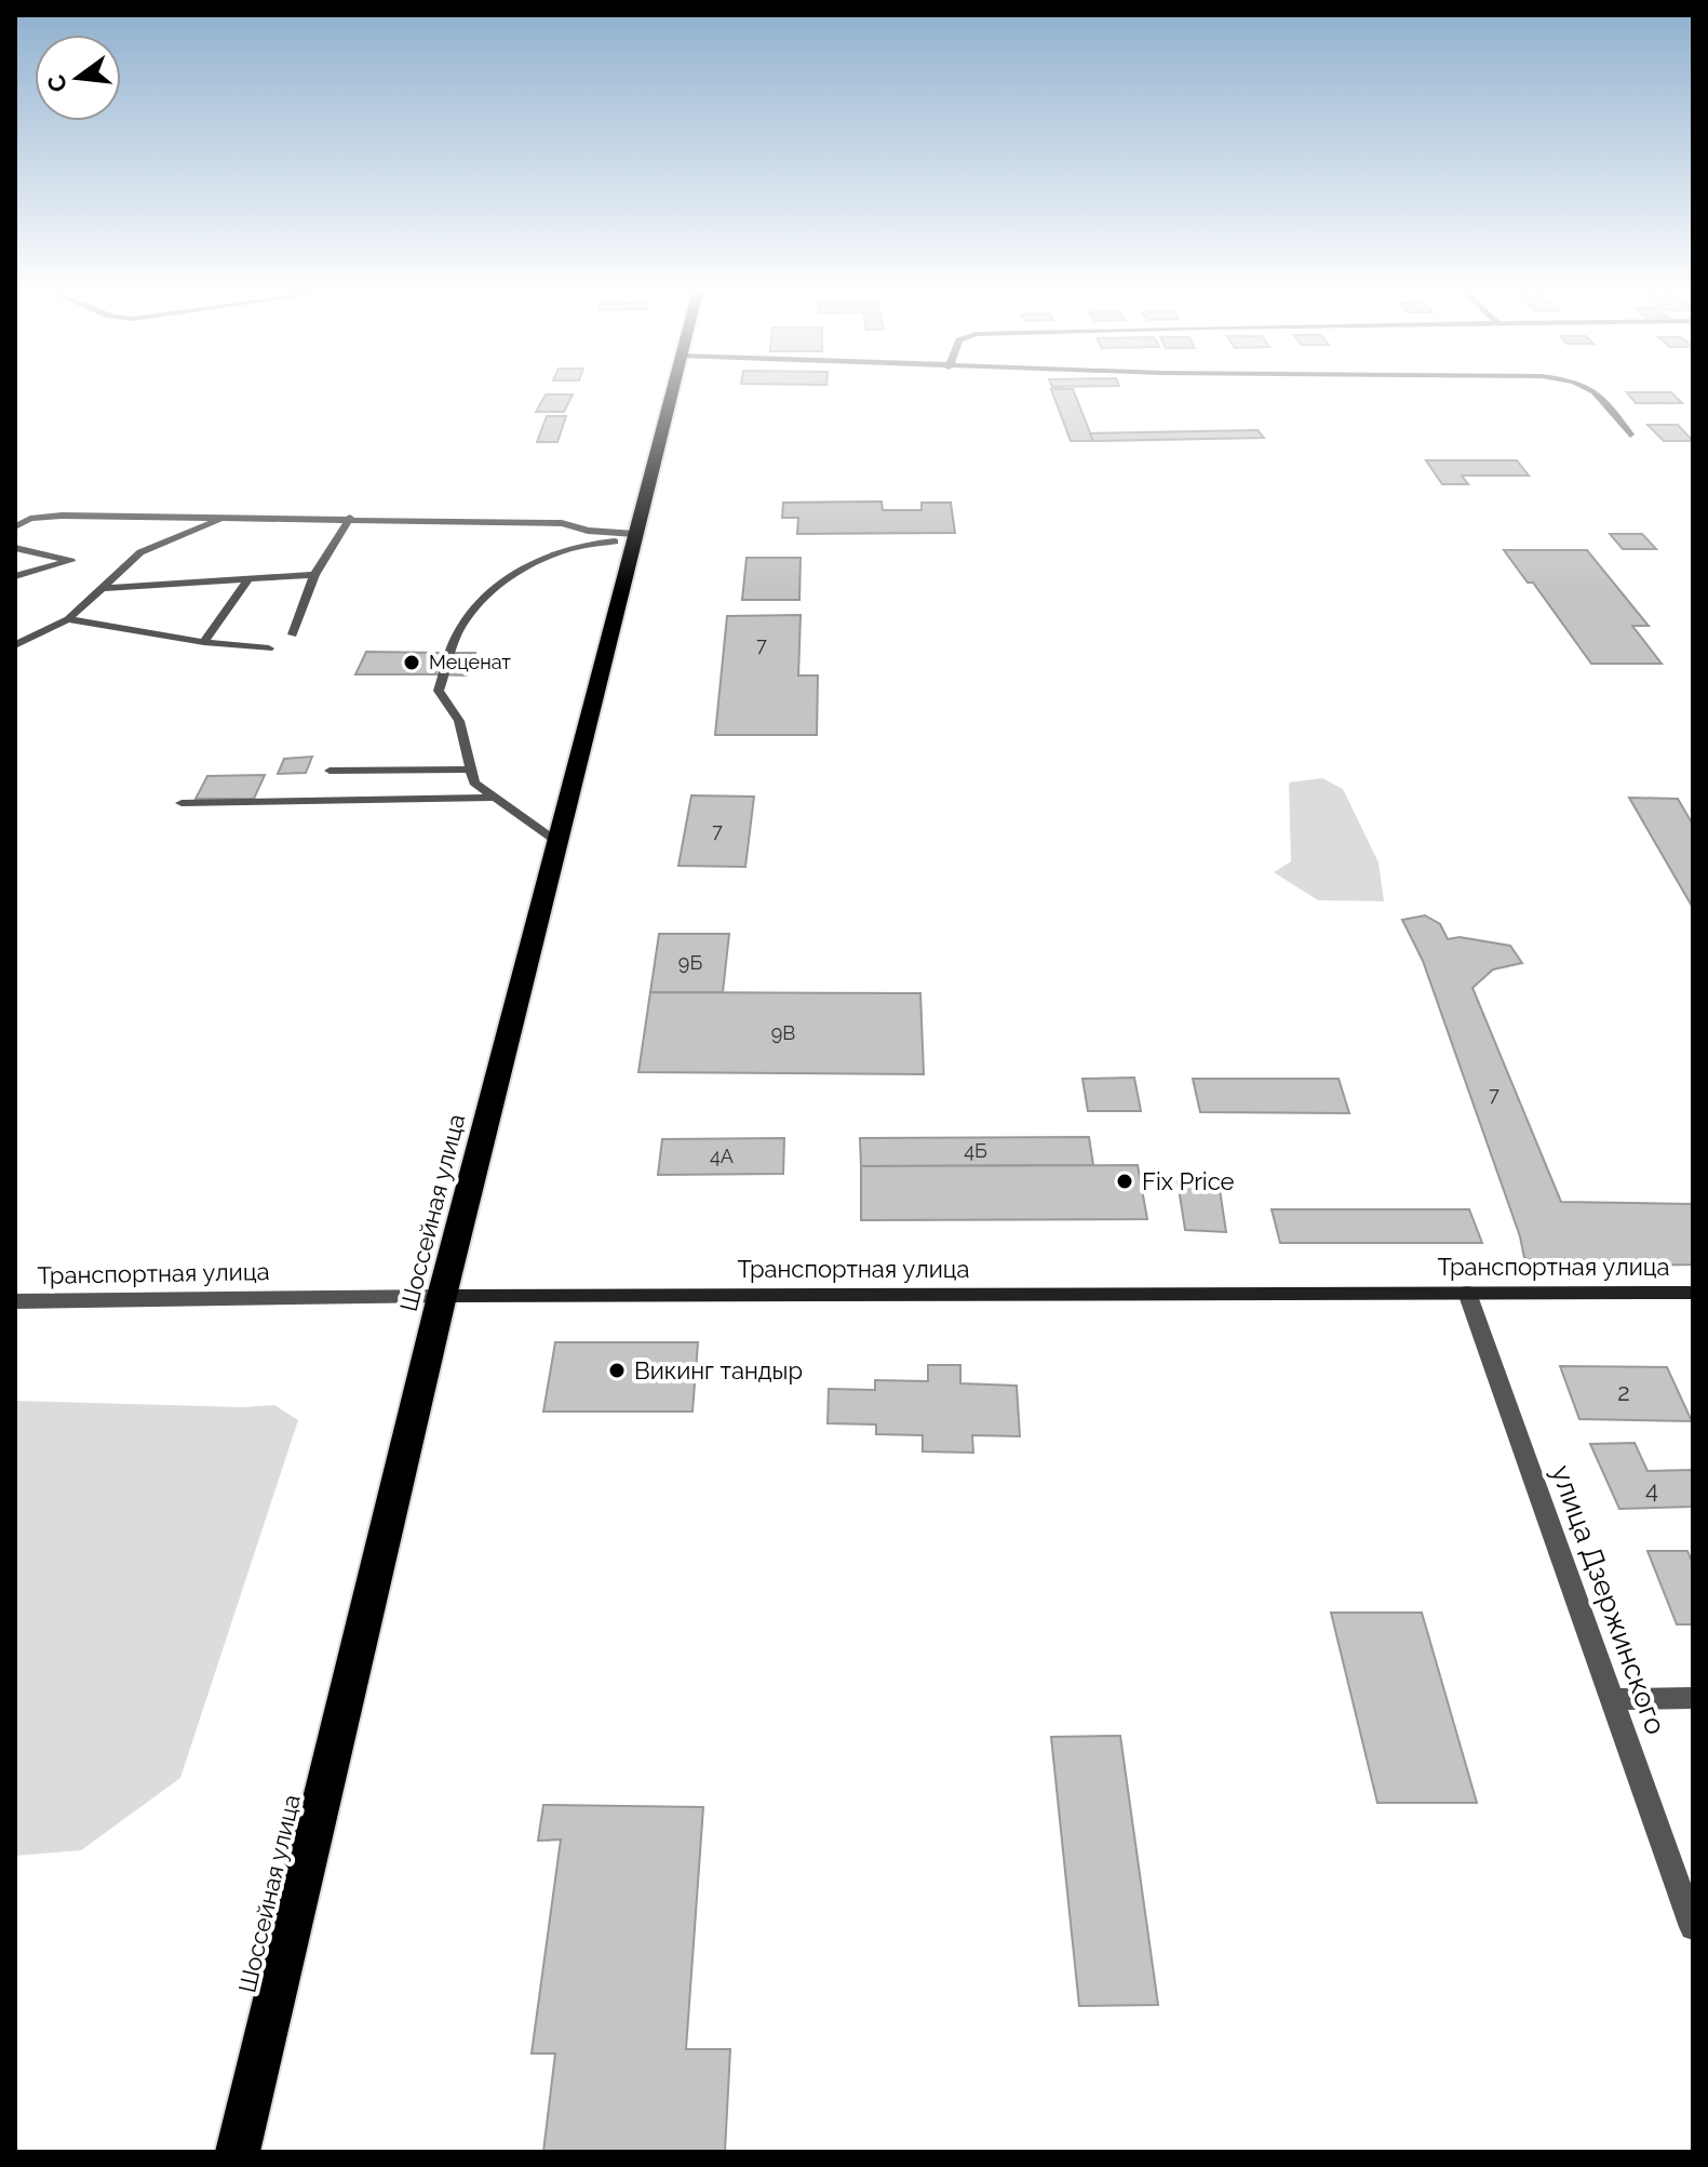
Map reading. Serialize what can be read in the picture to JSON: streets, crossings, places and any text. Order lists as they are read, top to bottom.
{
  "streets": {
    "highway": ["Шоссейная улица"],
    "street": ["Транспортная улица", "улица Дзержинского"]
  },
  "crossings": [
    ["Шоссейная улица", "Транспортная улица"],
    ["Транспортная улица", "улица Дзержинского"]
  ],
  "places": ["Меценат", "Fix Price", "Викинг тандыр"],
  "house_numbers": [
    "7",
    "7",
    "9Б",
    "9В",
    "7",
    "4Б",
    "4А",
    "2",
    "4"
  ],
  "north": "left"
}
